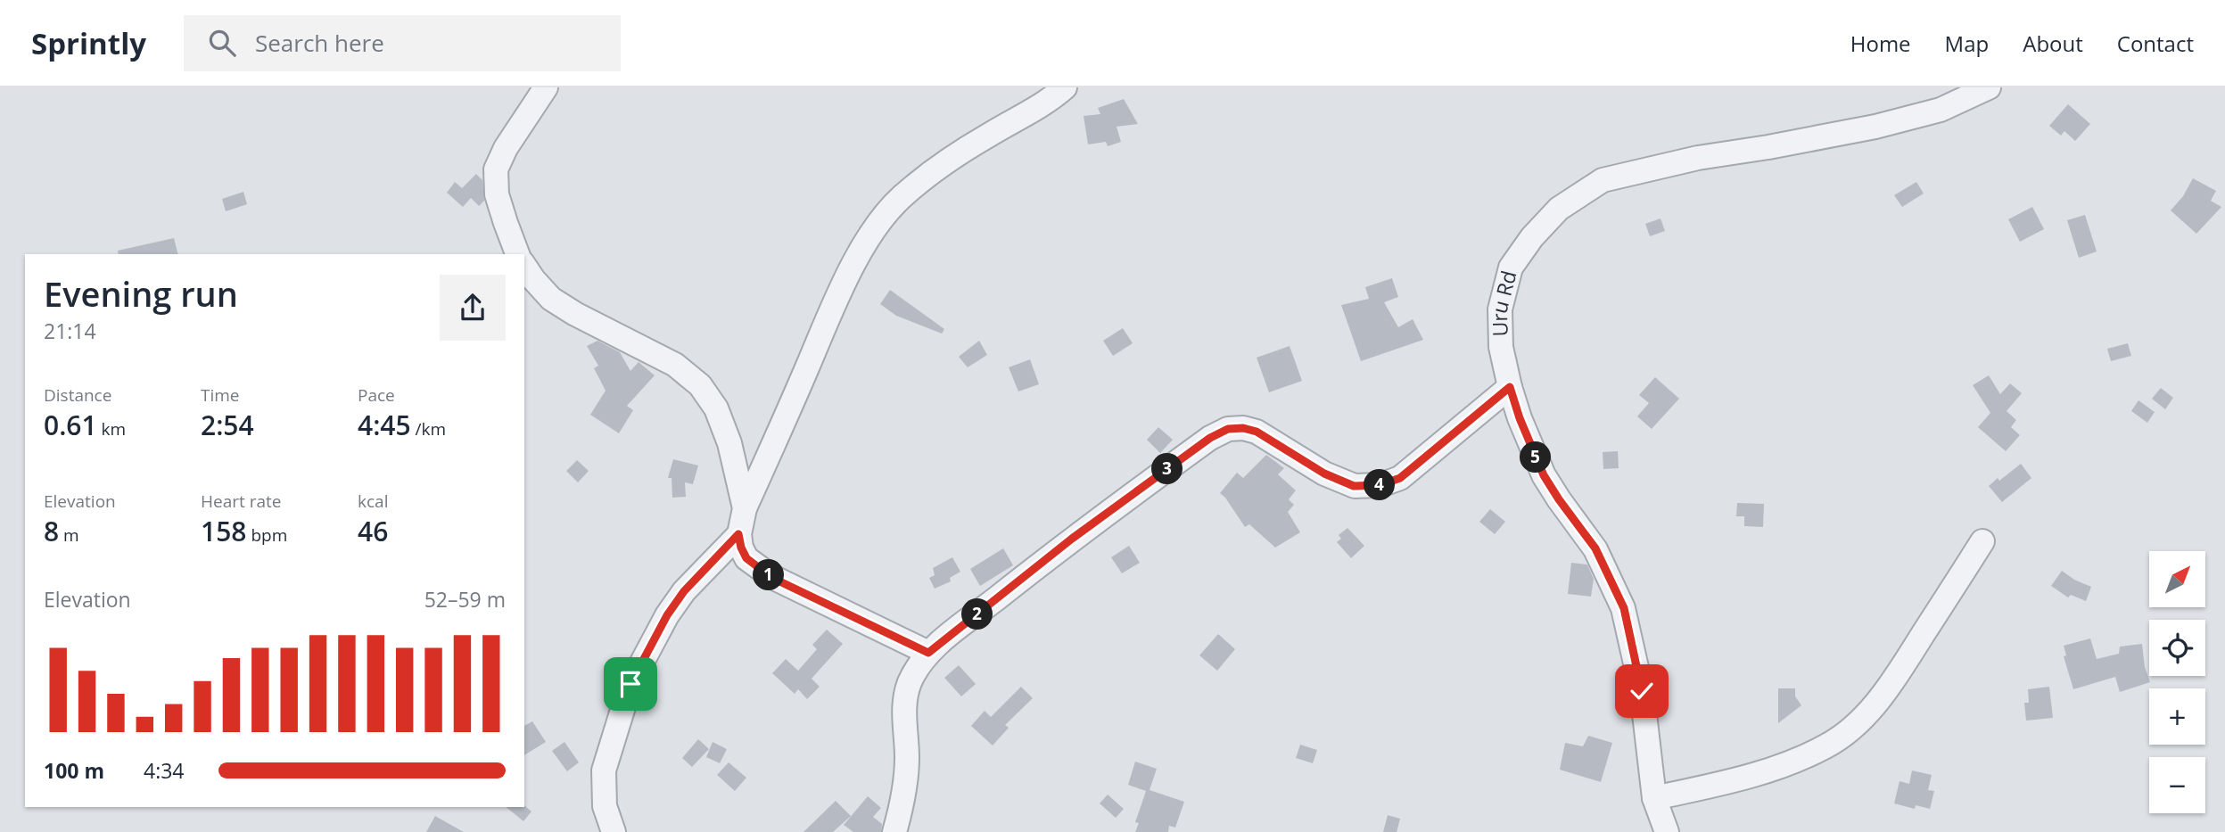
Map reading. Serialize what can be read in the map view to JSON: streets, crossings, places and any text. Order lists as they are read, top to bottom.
{
  "streets": {
    "street": ["Uru Rd"]
  },
  "north": "top right",
  "page": {
    "header": "Sprintly",
    "search": "Search here",
    "nav": [
      "Home",
      "Map",
      "About",
      "Contact"
    ],
    "heading": ["Evening run", "21:14"],
    "stats": [
      ["Distance", "0.61 km"],
      ["Time", "2:54"],
      ["Pace", "4:45 /km"],
      ["Elevation", "8 m"],
      ["Heart rate", "158 bpm"],
      ["kcal", "46"]
    ],
    "pins": [
      "5",
      "3",
      "4",
      "1",
      "2"
    ],
    "map_buttons": ["+", "−"],
    "chart": ["Elevation", "52–59 m"],
    "list": [
      {
        "name": "100 m",
        "note": "4:34"
      }
    ]
  }
}
